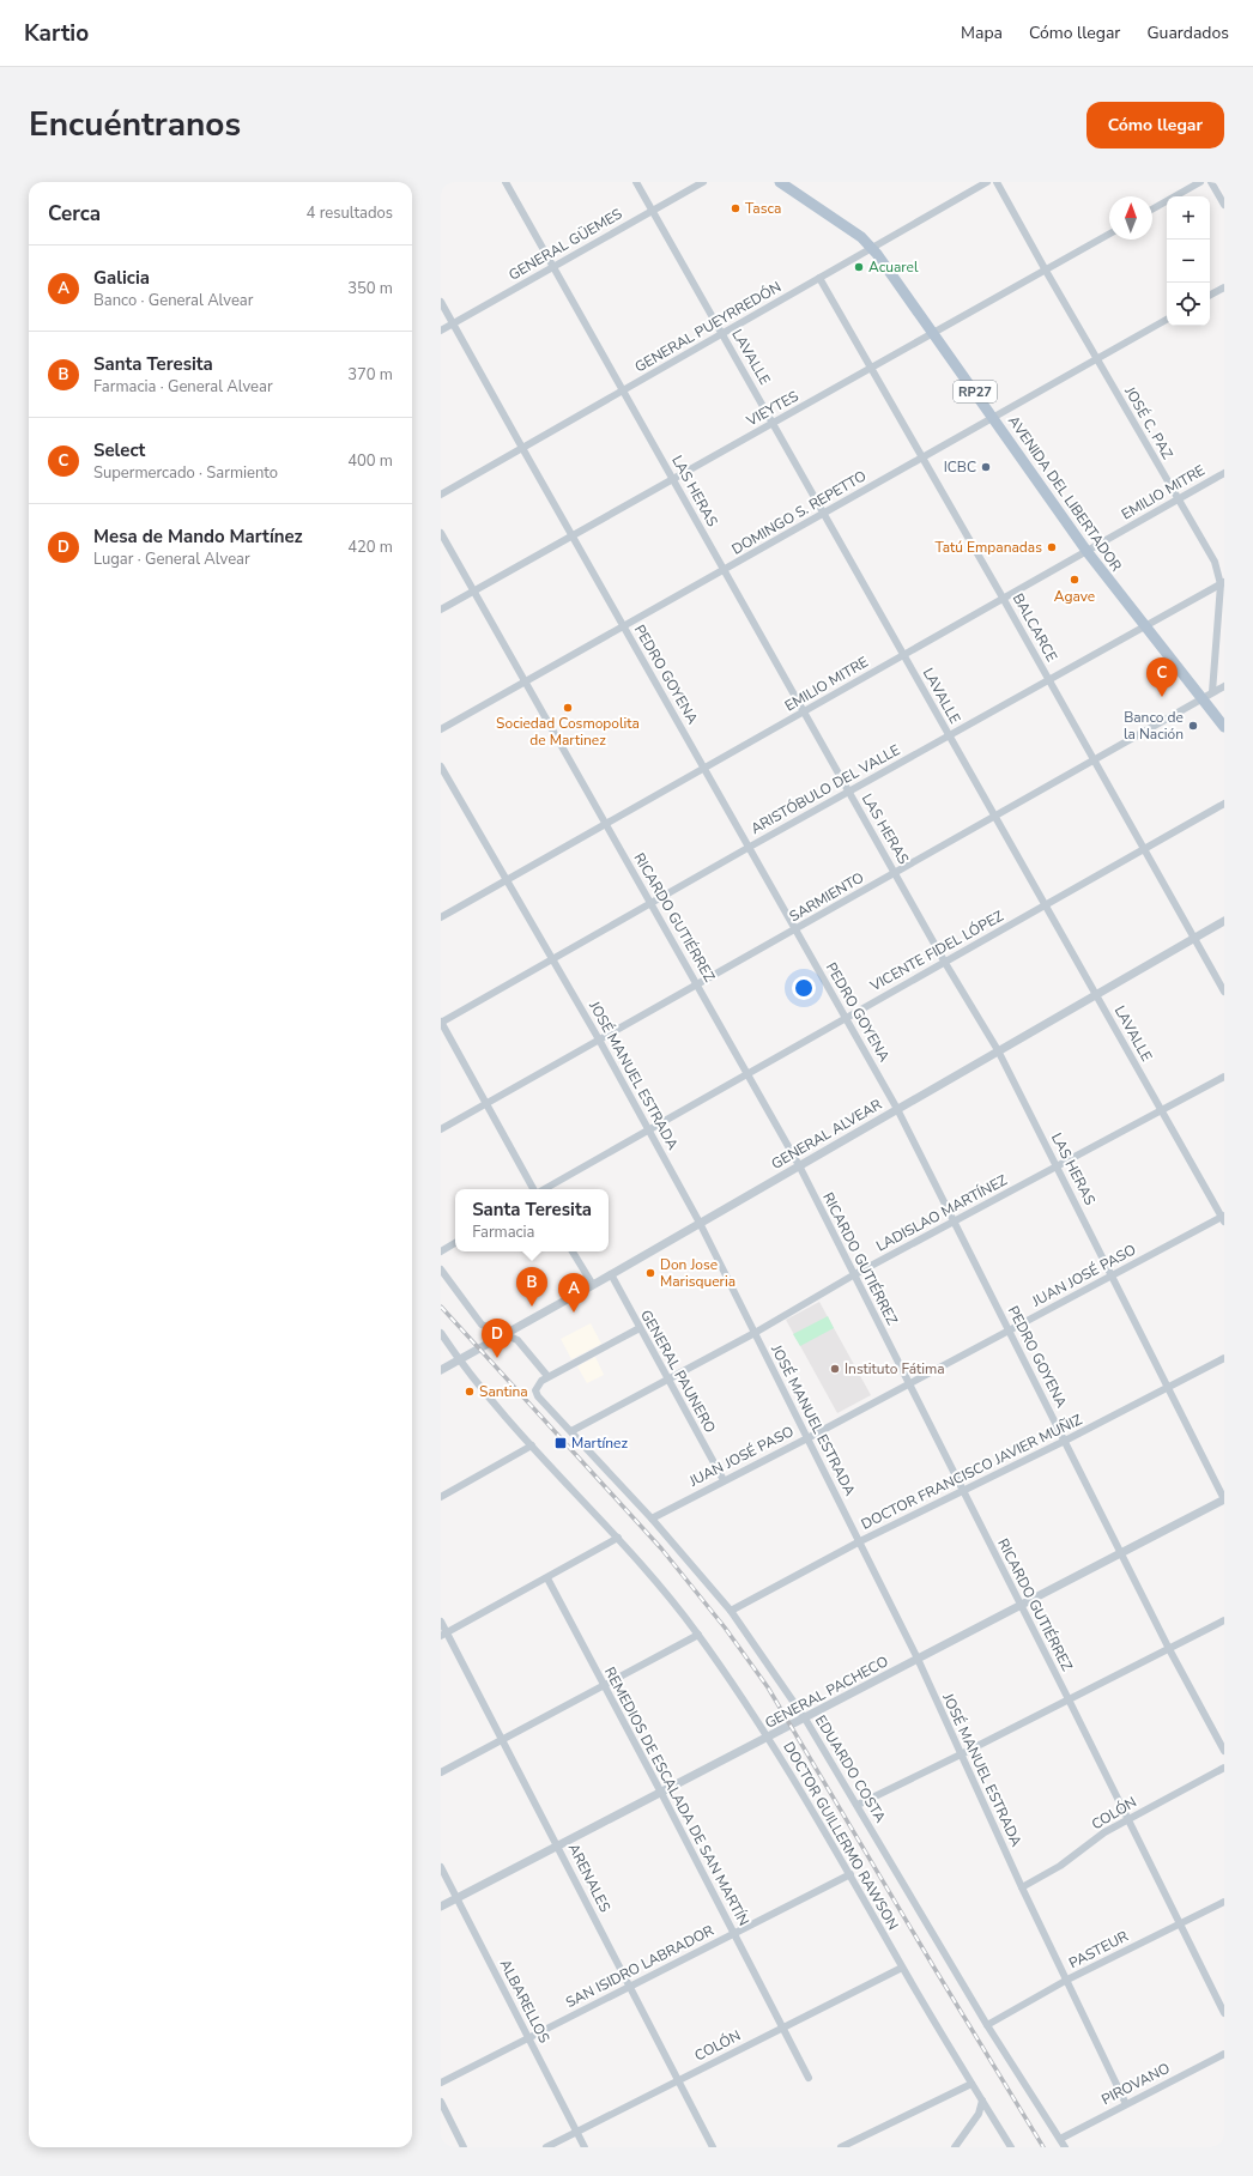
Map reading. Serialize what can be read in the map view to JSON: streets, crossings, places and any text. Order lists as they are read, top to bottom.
{
  "streets": {
    "main road": ["RP27", "AVENIDA DEL LIBERTADOR"],
    "street": [
      "GENERAL GÜEMES",
      "GENERAL PUEYRREDÓN",
      "LAVALLE",
      "VIEYTES",
      "JOSÉ C. PAZ",
      "LAS HERAS",
      "EMILIO MITRE",
      "DOMINGO S. REPETTO",
      "BALCARCE",
      "PEDRO GOYENA",
      "ARISTÓBULO DEL VALLE",
      "SARMIENTO",
      "RICARDO GUTIÉRREZ",
      "VICENTE FIDEL LÓPEZ",
      "JOSÉ MANUEL ESTRADA",
      "GENERAL ALVEAR",
      "LADISLAO MARTÍNEZ",
      "JUAN JOSÉ PASO",
      "GENERAL PAUNERO",
      "DOCTOR FRANCISCO JAVIER MUÑIZ",
      "GENERAL PACHECO",
      "EDUARDO COSTA",
      "REMEDIOS DE ESCALADA DE SAN MARTÍN",
      "COLÓN",
      "DOCTOR GUILLERMO RAWSON",
      "ARENALES",
      "PASTEUR",
      "SAN ISIDRO LABRADOR",
      "ALBARELLOS",
      "PIROVANO"
    ]
  },
  "crossings": [
    ["GENERAL GÜEMES", "LAVALLE"],
    ["GENERAL GÜEMES", "LAS HERAS"],
    ["GENERAL GÜEMES", "PEDRO GOYENA"],
    ["GENERAL PUEYRREDÓN", "LAVALLE"],
    ["GENERAL PUEYRREDÓN", "LAS HERAS"],
    ["GENERAL PUEYRREDÓN", "AVENIDA DEL LIBERTADOR"],
    ["GENERAL PUEYRREDÓN", "BALCARCE"],
    ["GENERAL PUEYRREDÓN", "PEDRO GOYENA"],
    ["LAVALLE", "VIEYTES"],
    ["LAVALLE", "EMILIO MITRE"],
    ["LAVALLE", "DOMINGO S. REPETTO"],
    ["LAVALLE", "ARISTÓBULO DEL VALLE"],
    ["LAVALLE", "SARMIENTO"],
    ["LAVALLE", "VICENTE FIDEL LÓPEZ"],
    ["LAVALLE", "GENERAL ALVEAR"],
    ["LAVALLE", "LADISLAO MARTÍNEZ"],
    ["LAVALLE", "JUAN JOSÉ PASO"],
    ["VIEYTES", "JOSÉ C. PAZ"],
    ["VIEYTES", "LAS HERAS"],
    ["VIEYTES", "AVENIDA DEL LIBERTADOR"],
    ["VIEYTES", "BALCARCE"],
    ["VIEYTES", "PEDRO GOYENA"],
    ["VIEYTES", "RICARDO GUTIÉRREZ"],
    ["JOSÉ C. PAZ", "EMILIO MITRE"],
    ["JOSÉ C. PAZ", "DOMINGO S. REPETTO"],
    ["JOSÉ C. PAZ", "ARISTÓBULO DEL VALLE"],
    ["JOSÉ C. PAZ", "SARMIENTO"],
    ["LAS HERAS", "EMILIO MITRE"],
    ["LAS HERAS", "DOMINGO S. REPETTO"],
    ["LAS HERAS", "ARISTÓBULO DEL VALLE"],
    ["LAS HERAS", "SARMIENTO"],
    ["LAS HERAS", "VICENTE FIDEL LÓPEZ"],
    ["LAS HERAS", "GENERAL ALVEAR"],
    ["LAS HERAS", "LADISLAO MARTÍNEZ"],
    ["LAS HERAS", "JUAN JOSÉ PASO"],
    ["LAS HERAS", "DOCTOR FRANCISCO JAVIER MUÑIZ"],
    ["LAS HERAS", "GENERAL PACHECO"],
    ["EMILIO MITRE", "AVENIDA DEL LIBERTADOR"],
    ["EMILIO MITRE", "BALCARCE"],
    ["EMILIO MITRE", "PEDRO GOYENA"],
    ["EMILIO MITRE", "RICARDO GUTIÉRREZ"],
    ["EMILIO MITRE", "JOSÉ MANUEL ESTRADA"],
    ["AVENIDA DEL LIBERTADOR", "DOMINGO S. REPETTO"],
    ["AVENIDA DEL LIBERTADOR", "ARISTÓBULO DEL VALLE"],
    ["AVENIDA DEL LIBERTADOR", "SARMIENTO"],
    ["DOMINGO S. REPETTO", "BALCARCE"],
    ["DOMINGO S. REPETTO", "PEDRO GOYENA"],
    ["DOMINGO S. REPETTO", "RICARDO GUTIÉRREZ"],
    ["BALCARCE", "ARISTÓBULO DEL VALLE"],
    ["BALCARCE", "SARMIENTO"],
    ["BALCARCE", "VICENTE FIDEL LÓPEZ"],
    ["BALCARCE", "GENERAL ALVEAR"],
    ["PEDRO GOYENA", "ARISTÓBULO DEL VALLE"],
    ["PEDRO GOYENA", "SARMIENTO"],
    ["PEDRO GOYENA", "VICENTE FIDEL LÓPEZ"],
    ["PEDRO GOYENA", "GENERAL ALVEAR"],
    ["PEDRO GOYENA", "LADISLAO MARTÍNEZ"],
    ["PEDRO GOYENA", "JUAN JOSÉ PASO"],
    ["PEDRO GOYENA", "DOCTOR FRANCISCO JAVIER MUÑIZ"],
    ["PEDRO GOYENA", "GENERAL PACHECO"],
    ["ARISTÓBULO DEL VALLE", "RICARDO GUTIÉRREZ"],
    ["ARISTÓBULO DEL VALLE", "JOSÉ MANUEL ESTRADA"],
    ["SARMIENTO", "RICARDO GUTIÉRREZ"],
    ["SARMIENTO", "JOSÉ MANUEL ESTRADA"],
    ["RICARDO GUTIÉRREZ", "VICENTE FIDEL LÓPEZ"],
    ["RICARDO GUTIÉRREZ", "GENERAL ALVEAR"],
    ["RICARDO GUTIÉRREZ", "LADISLAO MARTÍNEZ"],
    ["RICARDO GUTIÉRREZ", "JUAN JOSÉ PASO"],
    ["RICARDO GUTIÉRREZ", "DOCTOR FRANCISCO JAVIER MUÑIZ"],
    ["RICARDO GUTIÉRREZ", "GENERAL PACHECO"],
    ["RICARDO GUTIÉRREZ", "COLÓN"],
    ["RICARDO GUTIÉRREZ", "PASTEUR"],
    ["VICENTE FIDEL LÓPEZ", "JOSÉ MANUEL ESTRADA"],
    ["JOSÉ MANUEL ESTRADA", "GENERAL ALVEAR"],
    ["JOSÉ MANUEL ESTRADA", "LADISLAO MARTÍNEZ"],
    ["JOSÉ MANUEL ESTRADA", "JUAN JOSÉ PASO"],
    ["JOSÉ MANUEL ESTRADA", "DOCTOR FRANCISCO JAVIER MUÑIZ"],
    ["JOSÉ MANUEL ESTRADA", "GENERAL PACHECO"],
    ["JOSÉ MANUEL ESTRADA", "COLÓN"],
    ["JOSÉ MANUEL ESTRADA", "PASTEUR"],
    ["JOSÉ MANUEL ESTRADA", "PIROVANO"],
    ["GENERAL ALVEAR", "GENERAL PAUNERO"],
    ["GENERAL ALVEAR", "DOCTOR GUILLERMO RAWSON"],
    ["LADISLAO MARTÍNEZ", "GENERAL PAUNERO"],
    ["LADISLAO MARTÍNEZ", "EDUARDO COSTA"],
    ["JUAN JOSÉ PASO", "GENERAL PAUNERO"],
    ["JUAN JOSÉ PASO", "EDUARDO COSTA"],
    ["DOCTOR FRANCISCO JAVIER MUÑIZ", "EDUARDO COSTA"],
    ["GENERAL PACHECO", "EDUARDO COSTA"],
    ["GENERAL PACHECO", "REMEDIOS DE ESCALADA DE SAN MARTÍN"],
    ["GENERAL PACHECO", "DOCTOR GUILLERMO RAWSON"],
    ["GENERAL PACHECO", "ARENALES"],
    ["GENERAL PACHECO", "ALBARELLOS"],
    ["EDUARDO COSTA", "PASTEUR"],
    ["EDUARDO COSTA", "PIROVANO"],
    ["REMEDIOS DE ESCALADA DE SAN MARTÍN", "COLÓN"],
    ["REMEDIOS DE ESCALADA DE SAN MARTÍN", "SAN ISIDRO LABRADOR"],
    ["COLÓN", "DOCTOR GUILLERMO RAWSON"],
    ["COLÓN", "ARENALES"],
    ["COLÓN", "ALBARELLOS"],
    ["DOCTOR GUILLERMO RAWSON", "SAN ISIDRO LABRADOR"],
    ["ARENALES", "SAN ISIDRO LABRADOR"],
    ["SAN ISIDRO LABRADOR", "ALBARELLOS"]
  ],
  "places": {
    "other": [
      "Tasca",
      "Acuarel",
      "ICBC",
      "Tatú Empanadas",
      "Agave",
      "Sociedad Cosmopolita de Martinez",
      "Banco de la Nación",
      "Don Jose Marisqueria",
      "Instituto Fátima",
      "Santina"
    ],
    "transit": ["Martínez"]
  },
  "north": "top",
  "page": {
    "header": "Kartio",
    "nav": ["Mapa", "Cómo llegar", "Guardados"],
    "title": "Encuéntranos",
    "buttons": "Cómo llegar",
    "heading": ["Cerca", "4 resultados"],
    "map_buttons": ["+", "−"],
    "list": [
      {
        "mark": "A",
        "name": "Galicia",
        "note": "Banco · General Alvear",
        "value": "350 m"
      },
      {
        "mark": "B",
        "name": "Santa Teresita",
        "note": "Farmacia · General Alvear",
        "value": "370 m"
      },
      {
        "mark": "C",
        "name": "Select",
        "note": "Supermercado · Sarmiento",
        "value": "400 m"
      },
      {
        "mark": "D",
        "name": "Mesa de Mando Martínez",
        "note": "Lugar · General Alvear",
        "value": "420 m"
      }
    ],
    "pins": [
      "C",
      "B",
      "A",
      "D"
    ],
    "popup": ["Santa Teresita", "Farmacia"]
  }
}
